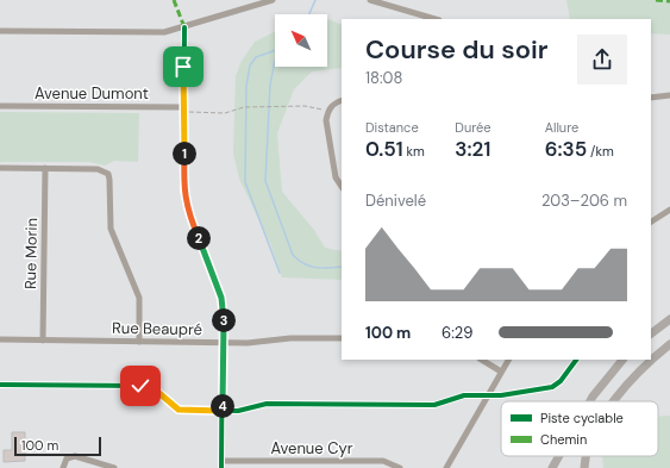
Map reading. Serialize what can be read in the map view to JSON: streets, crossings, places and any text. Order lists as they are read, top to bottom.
{
  "streets": {
    "street": [
      "Avenue Dumont",
      "Rue Morin",
      "Rue Beaupré",
      "Avenue Cyr"
    ]
  },
  "crossings": [
    ["Rue Morin", "Rue Beaupré"]
  ],
  "legend": ["Piste cyclable", "Chemin"],
  "scale_bar": "100 m",
  "north": "top left",
  "page": {
    "heading": ["Course du soir", "18:08"],
    "stats": [
      ["Distance", "0.51 km"],
      ["Durée", "3:21"],
      ["Allure", "6:35 /km"]
    ],
    "pins": [
      "1",
      "2",
      "3",
      "4"
    ],
    "chart": ["Dénivelé", "203–206 m"],
    "list": [
      {
        "name": "100 m",
        "note": "6:29"
      }
    ],
    "scale": "100 m"
  }
}
